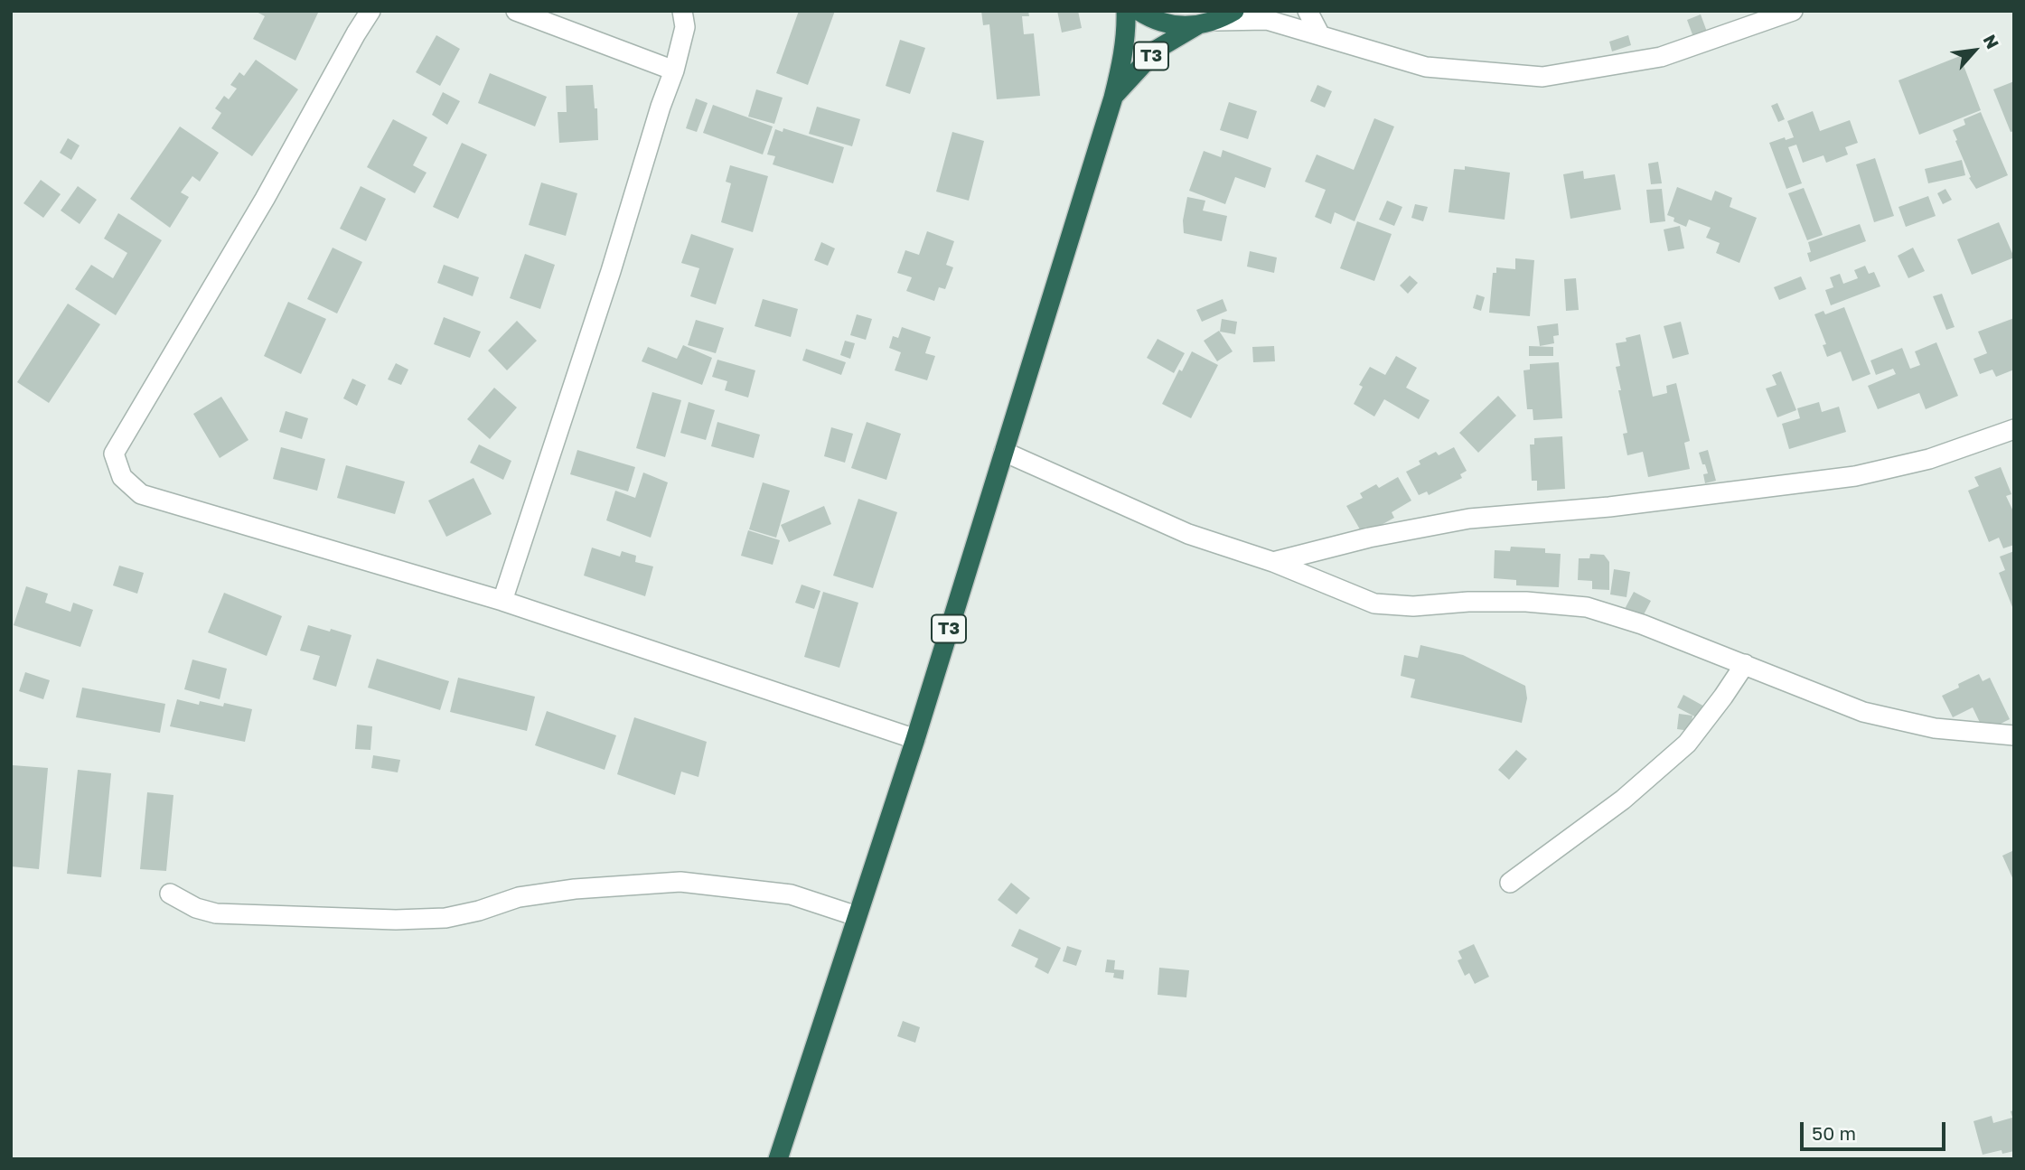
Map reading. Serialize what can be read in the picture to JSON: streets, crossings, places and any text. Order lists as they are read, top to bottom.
{
  "streets": {
    "highway": ["T3"]
  },
  "scale_bar": "50 m",
  "north": "top right"
}
